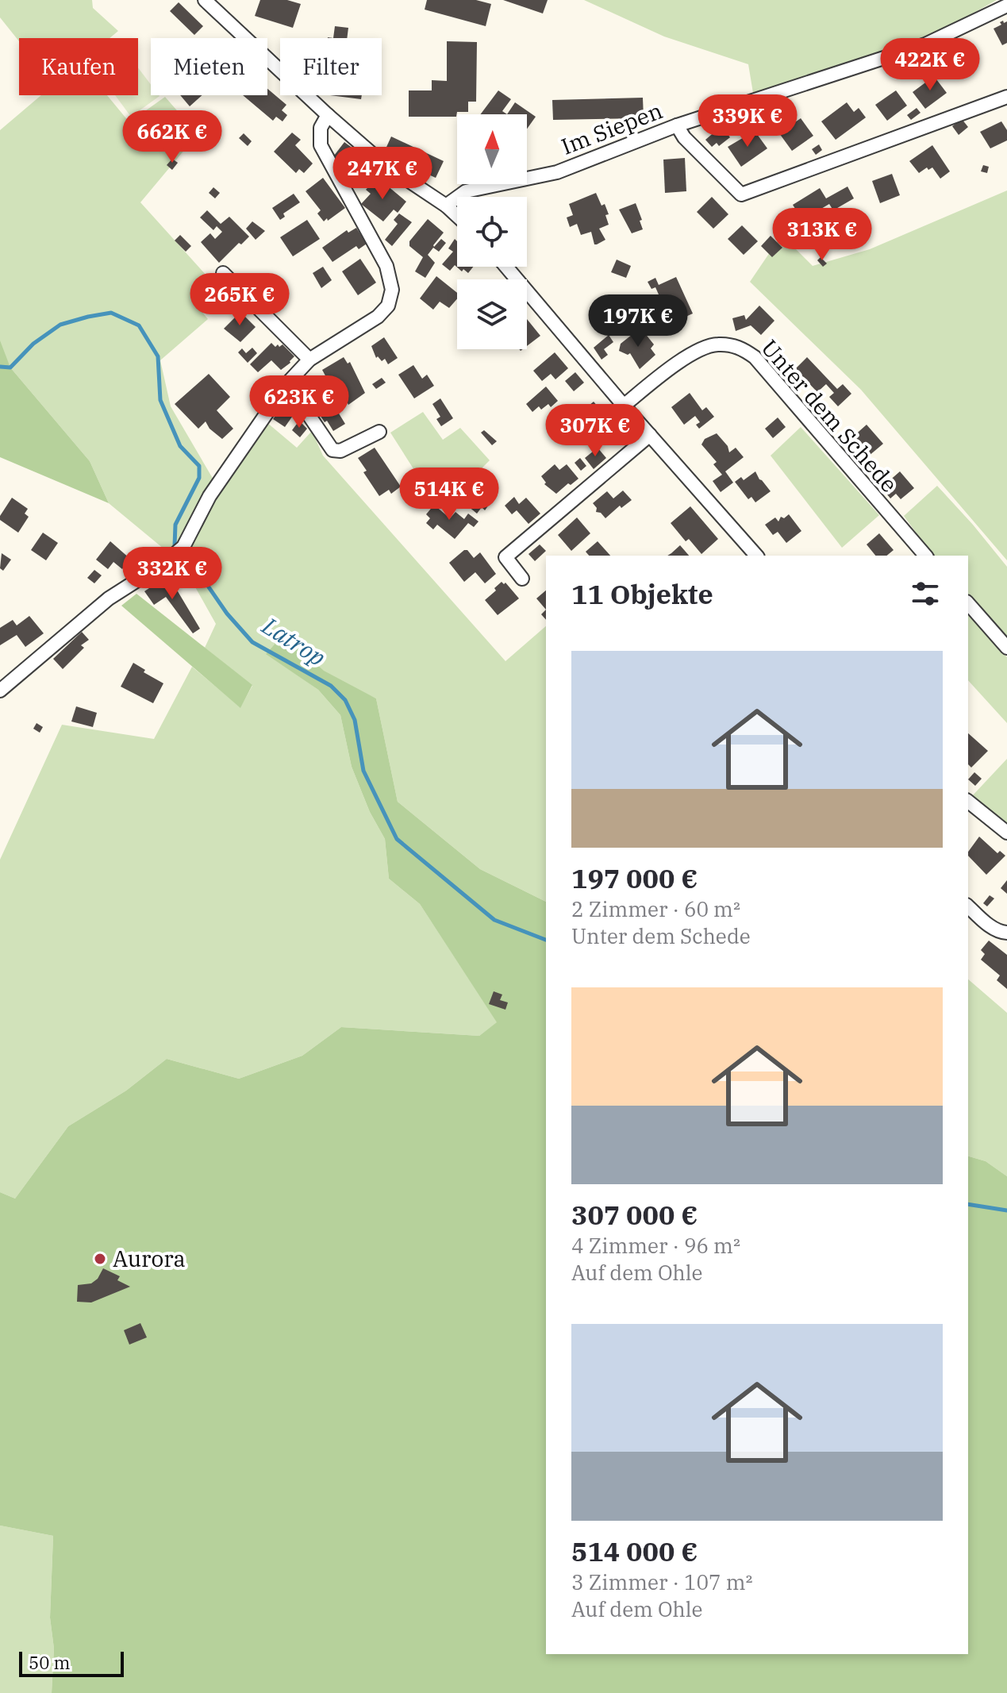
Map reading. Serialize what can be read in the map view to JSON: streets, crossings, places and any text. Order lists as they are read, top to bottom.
{
  "streets": {
    "street": ["Im Siepen", "Unter dem Schede"]
  },
  "water": ["Latrop"],
  "places": ["Aurora"],
  "scale_bar": "50 m",
  "north": "top",
  "page": {
    "price": [
      "422K €",
      "339K €",
      "662K €",
      "247K €",
      "313K €",
      "265K €",
      "197K €",
      "623K €",
      "307K €",
      "514K €",
      "332K €"
    ],
    "chip": ["Kaufen", "Mieten", "Filter"],
    "heading": "11 Objekte",
    "list": [
      {
        "name": "197 000 €",
        "note": "2 Zimmer · 60 m² · Unter dem Schede"
      },
      {
        "name": "307 000 €",
        "note": "4 Zimmer · 96 m² · Auf dem Ohle"
      },
      {
        "name": "514 000 €",
        "note": "3 Zimmer · 107 m² · Auf dem Ohle"
      }
    ],
    "scale": "50 m"
  }
}
